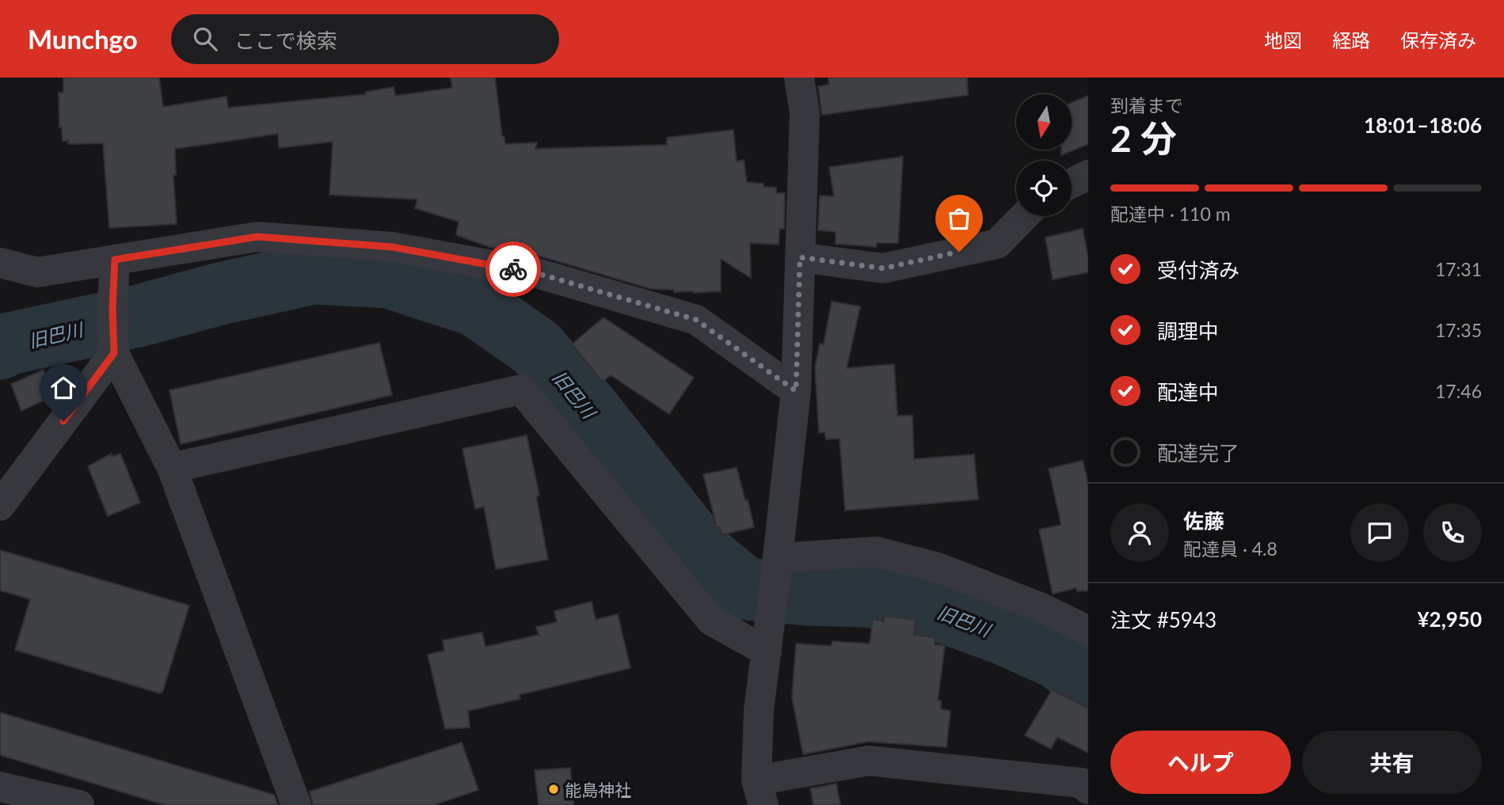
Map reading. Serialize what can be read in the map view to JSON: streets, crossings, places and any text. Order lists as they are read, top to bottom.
{
  "water": ["旧巴川"],
  "places": ["能島神社"],
  "north": "bottom",
  "page": {
    "header": "Munchgo",
    "search": "ここで検索",
    "nav": ["地図", "経路", "保存済み"],
    "heading": ["2 分", "到着まで", "18:01–18:06"],
    "panel": [
      "佐藤",
      "配達員 · 4.8",
      "注文 #5943",
      "¥2,950"
    ],
    "bar": "配達中 · 110 m",
    "list": [
      ["受付済み", "17:31"],
      ["調理中", "17:35"],
      ["配達中", "17:46"],
      "配達完了"
    ],
    "buttons": ["ヘルプ", "共有"]
  }
}
